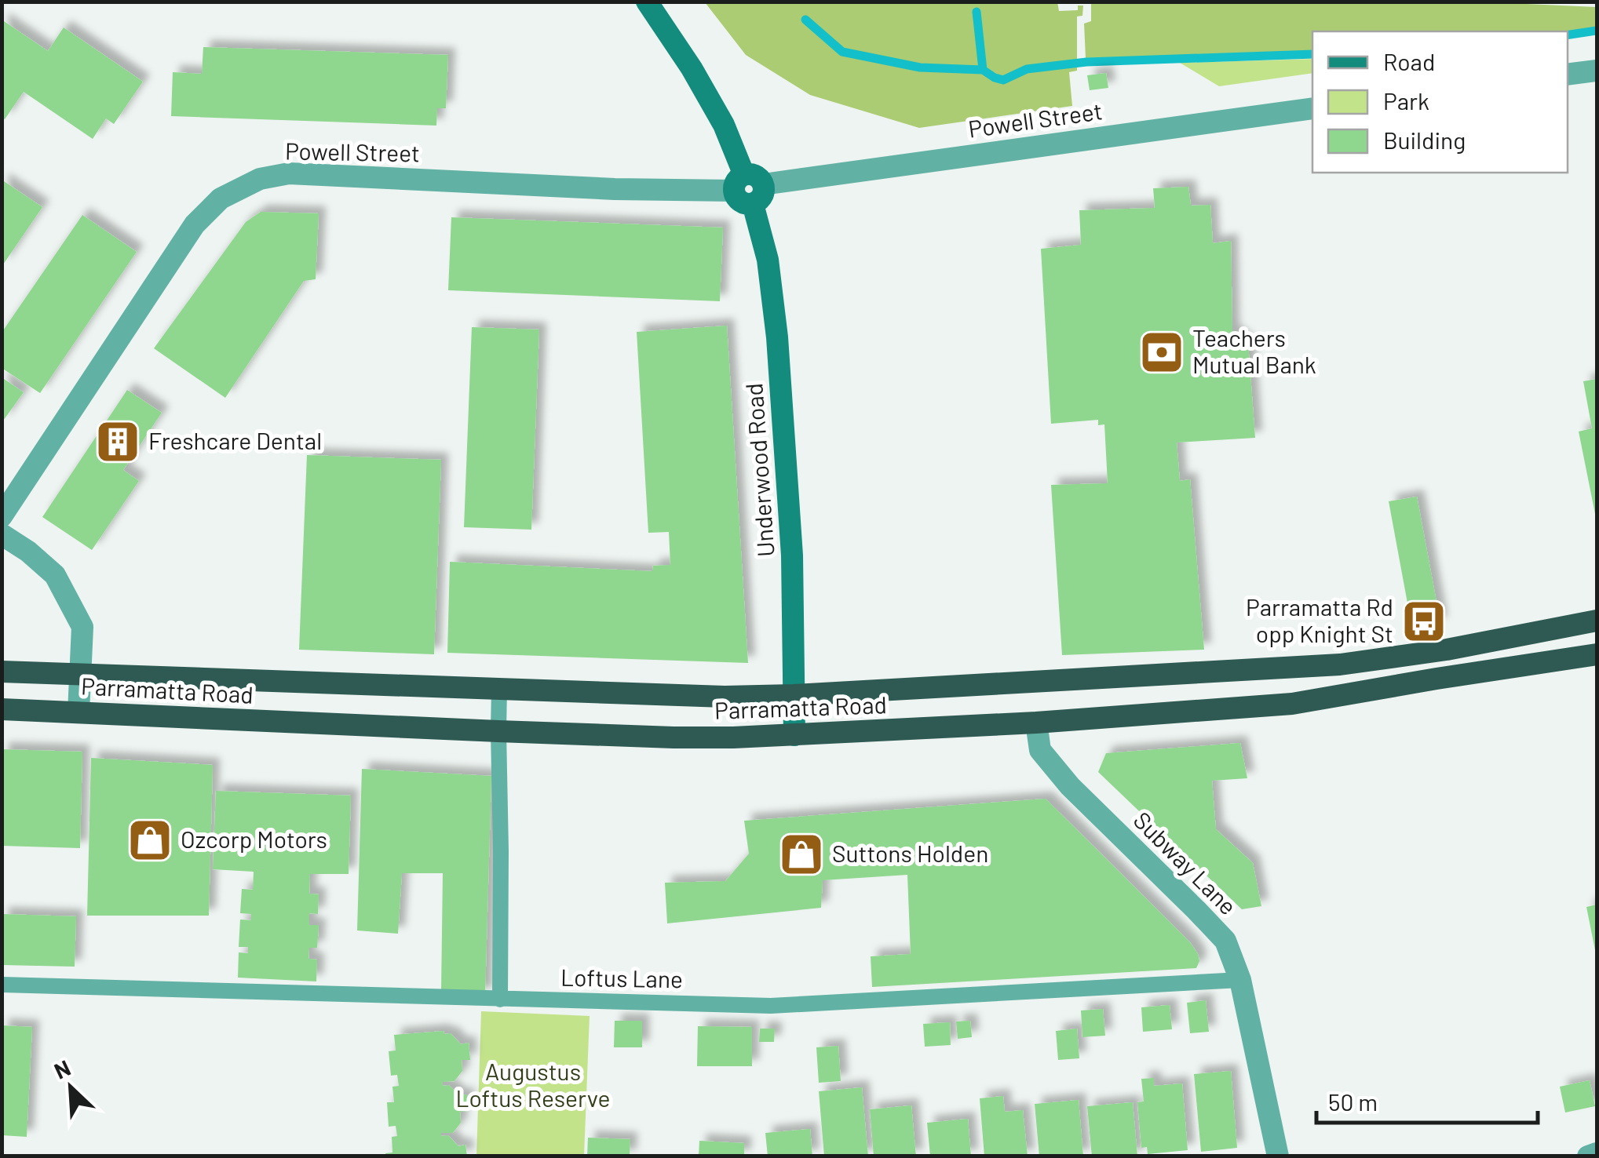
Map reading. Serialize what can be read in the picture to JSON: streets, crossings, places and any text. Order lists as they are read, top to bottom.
{
  "streets": {
    "highway": ["Parramatta Road"],
    "main road": ["Underwood Road"],
    "street": ["Powell Street", "Subway Lane"],
    "lane": ["Loftus Lane"]
  },
  "crossings": [
    ["Powell Street", "Underwood Road"],
    ["Underwood Road", "Parramatta Road"],
    ["Parramatta Road", "Subway Lane"],
    ["Subway Lane", "Loftus Lane"]
  ],
  "parks": ["Augustus Loftus Reserve"],
  "places": {
    "bank": ["Teachers Mutual Bank"],
    "building": ["Freshcare Dental"],
    "bus stop": ["Parramatta Rd opp Knight St"],
    "shop": ["Ozcorp Motors", "Suttons Holden"]
  },
  "legend": ["Road", "Park", "Building"],
  "scale_bar": "50 m",
  "north": "top left"
}
